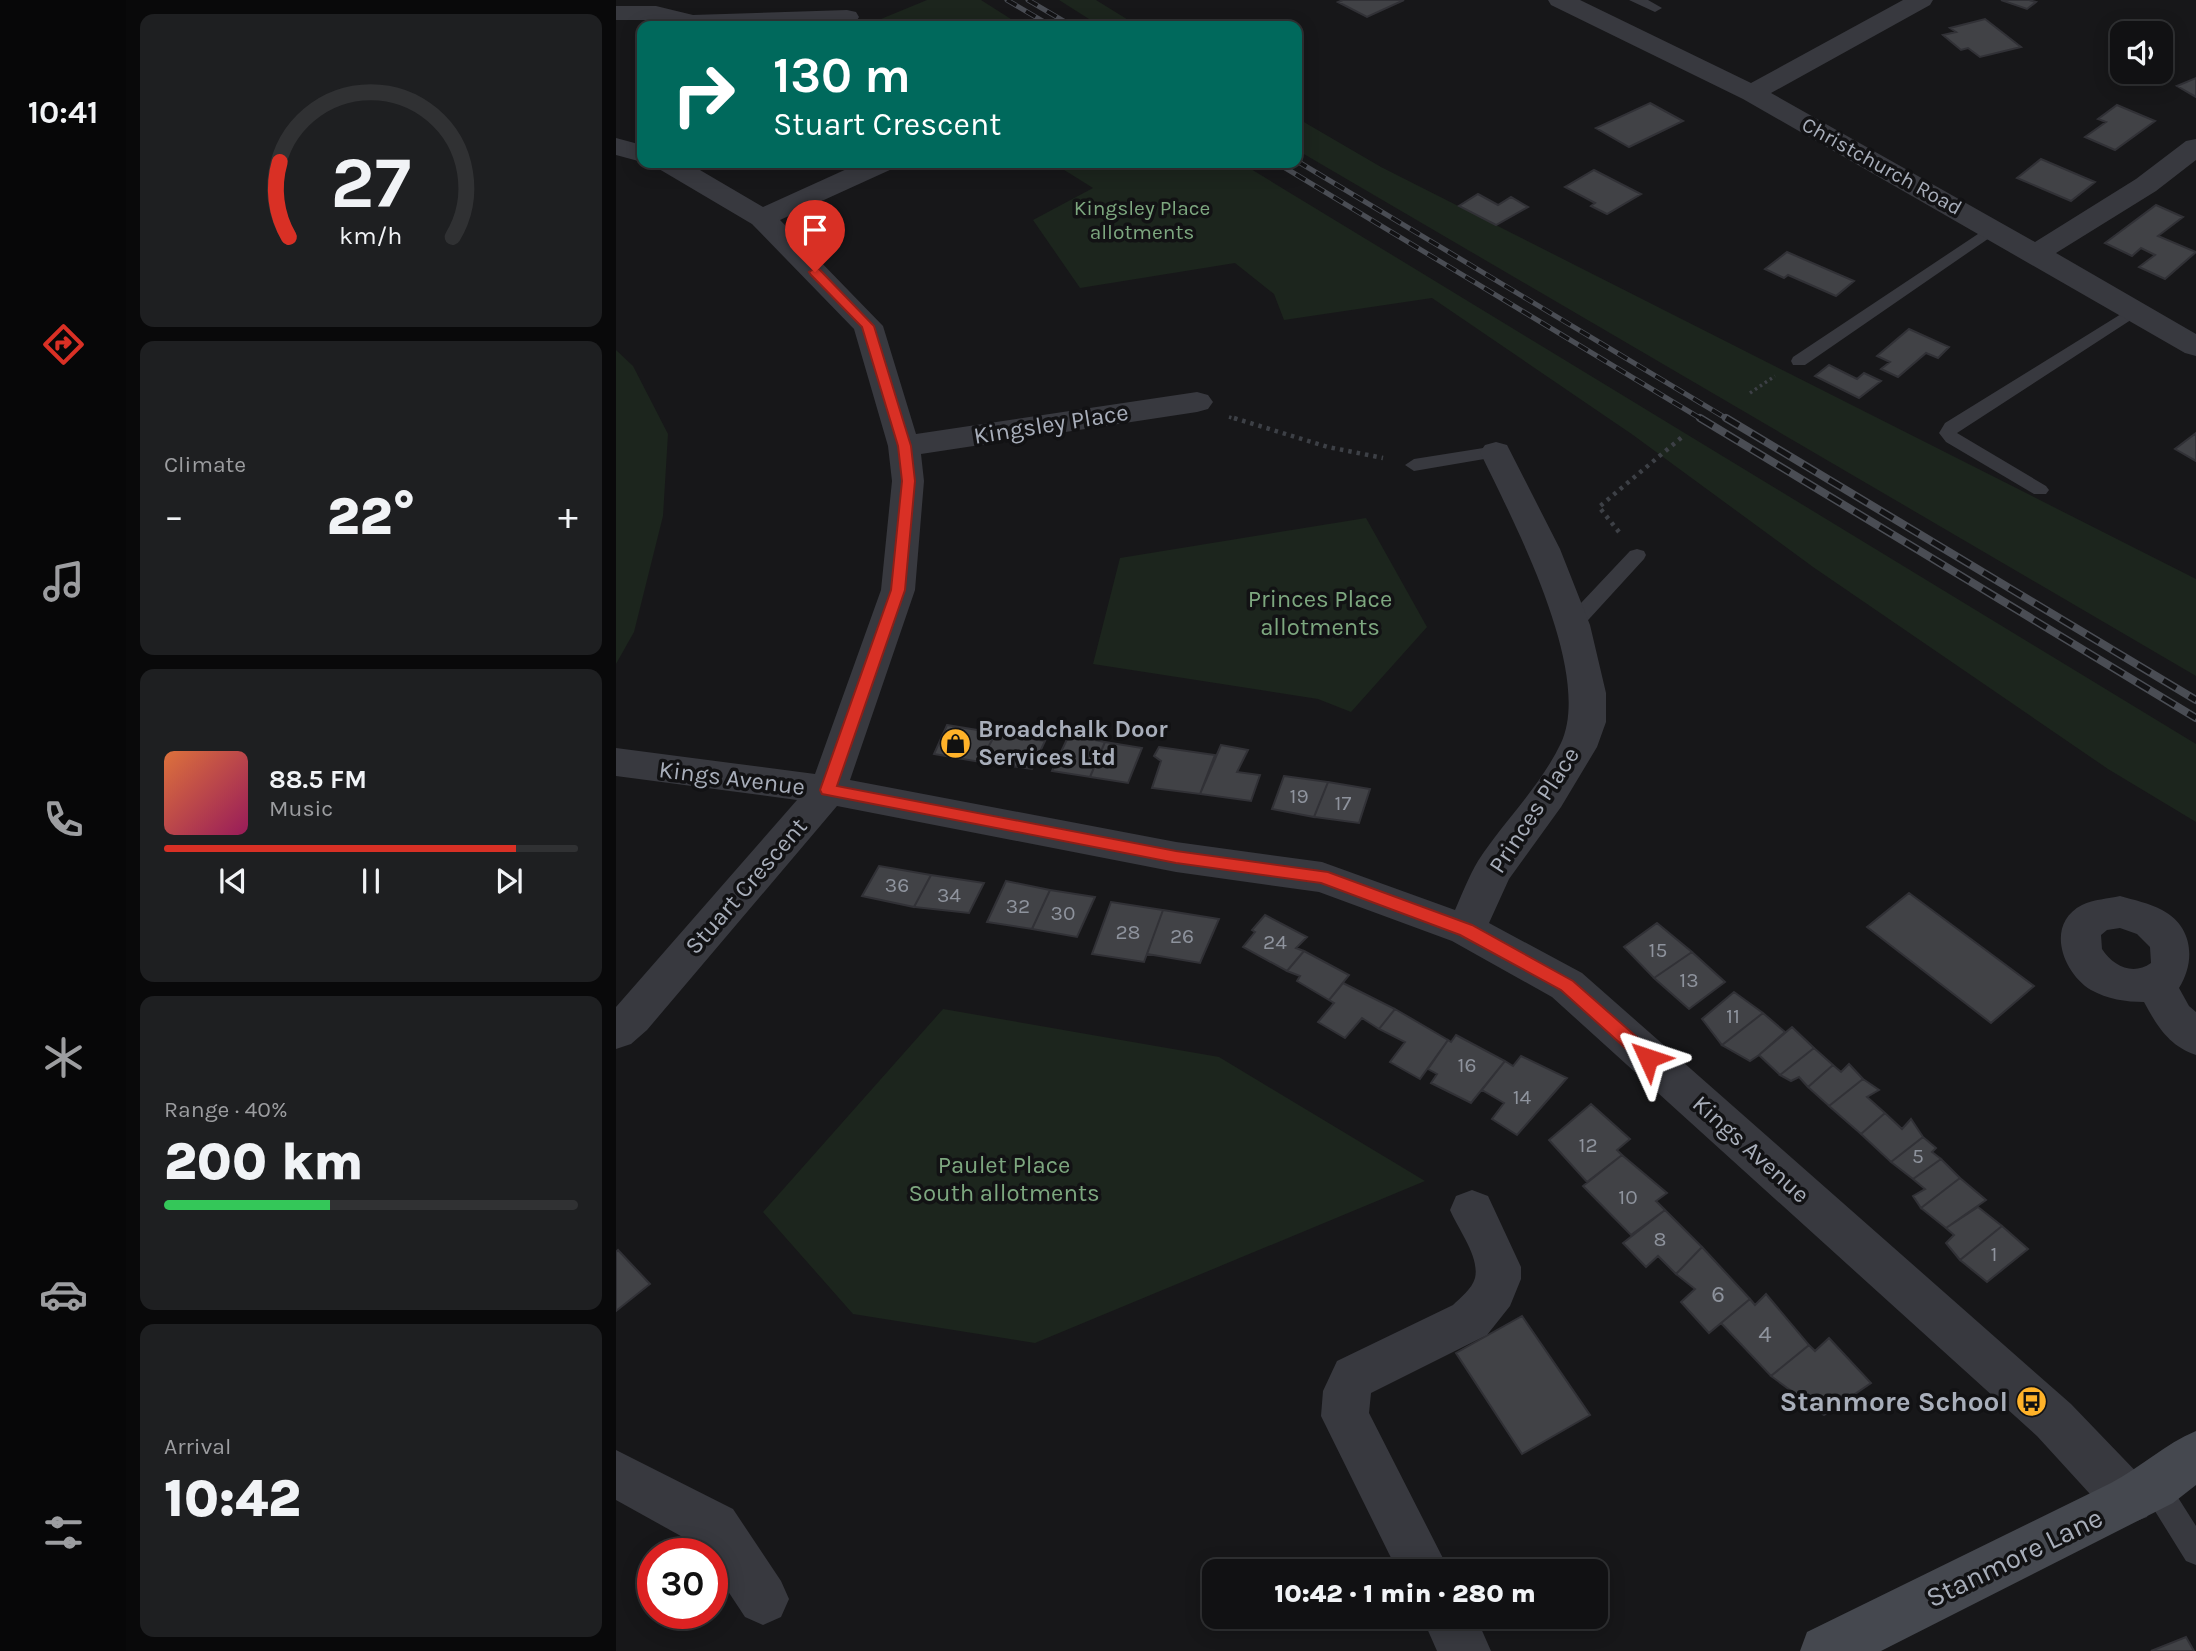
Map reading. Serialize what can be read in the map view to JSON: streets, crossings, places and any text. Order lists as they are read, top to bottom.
{
  "streets": {
    "street": [
      "Christchurch Road",
      "Kingsley Place",
      "Kings Avenue",
      "Princes Place",
      "Stuart Crescent",
      "Stanmore Lane"
    ]
  },
  "crossings": [
    ["Kingsley Place", "Stuart Crescent"],
    ["Kings Avenue", "Princes Place"],
    ["Kings Avenue", "Stuart Crescent"],
    ["Kings Avenue", "Stanmore Lane"]
  ],
  "parks": ["Kingsley Place allotments", "Princes Place allotments", "Paulet Place South allotments"],
  "places": {
    "shop": ["Broadchalk Door Services Ltd"],
    "bus stop": ["Stanmore School"]
  },
  "house_numbers": [
    "19",
    "17",
    "36",
    "34",
    "32",
    "30",
    "28",
    "26",
    "24",
    "15",
    "13",
    "11",
    "16",
    "14",
    "12",
    "5",
    "10",
    "8",
    "1",
    "6",
    "4"
  ],
  "page": {
    "tabs": "10:41",
    "turn": ["130 m", "Stuart Crescent"],
    "tile": [
      "Climate",
      ["Range · 40%", "200 km"],
      ["Arrival", "10:42"]
    ],
    "heat": ["−", "22°", "+"],
    "song": ["88.5 FM", "Music"],
    "limit": "30",
    "trip": "10:42 · 1 min · 280 m",
    "gauge": ["27", "km/h"]
  }
}
